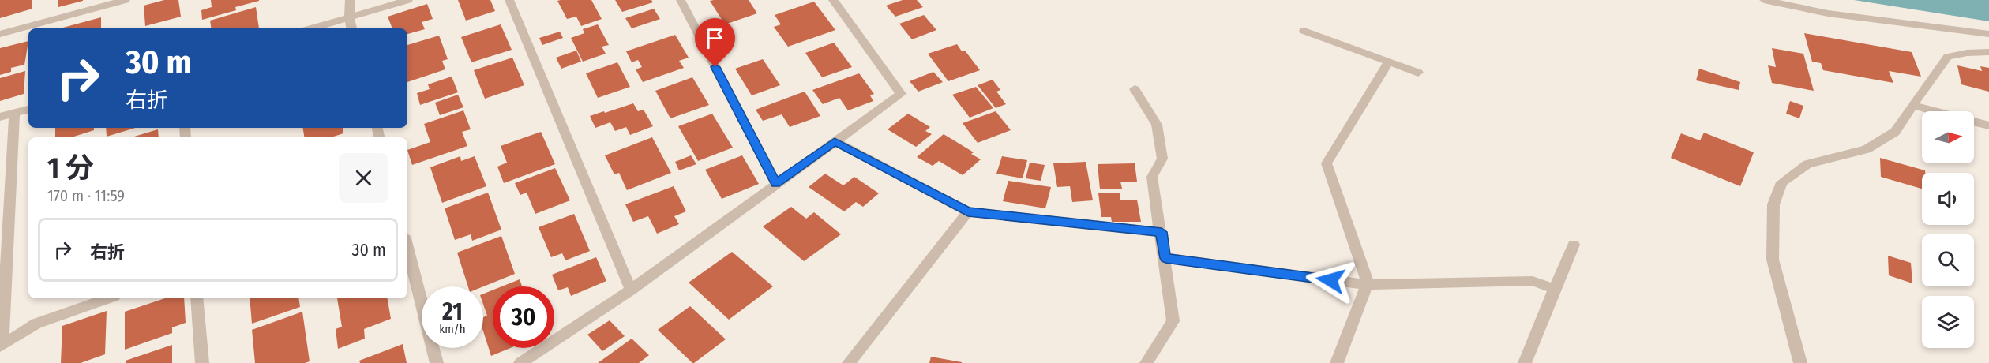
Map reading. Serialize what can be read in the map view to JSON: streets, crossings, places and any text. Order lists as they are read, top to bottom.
{
  "north": "right",
  "page": {
    "turn": ["30 m", "右折"],
    "heading": ["1 分", "170 m · 11:59"],
    "list": [
      {
        "name": "右折",
        "value": "30 m"
      }
    ],
    "speed": "21 km/h",
    "limit": "30"
  }
}
